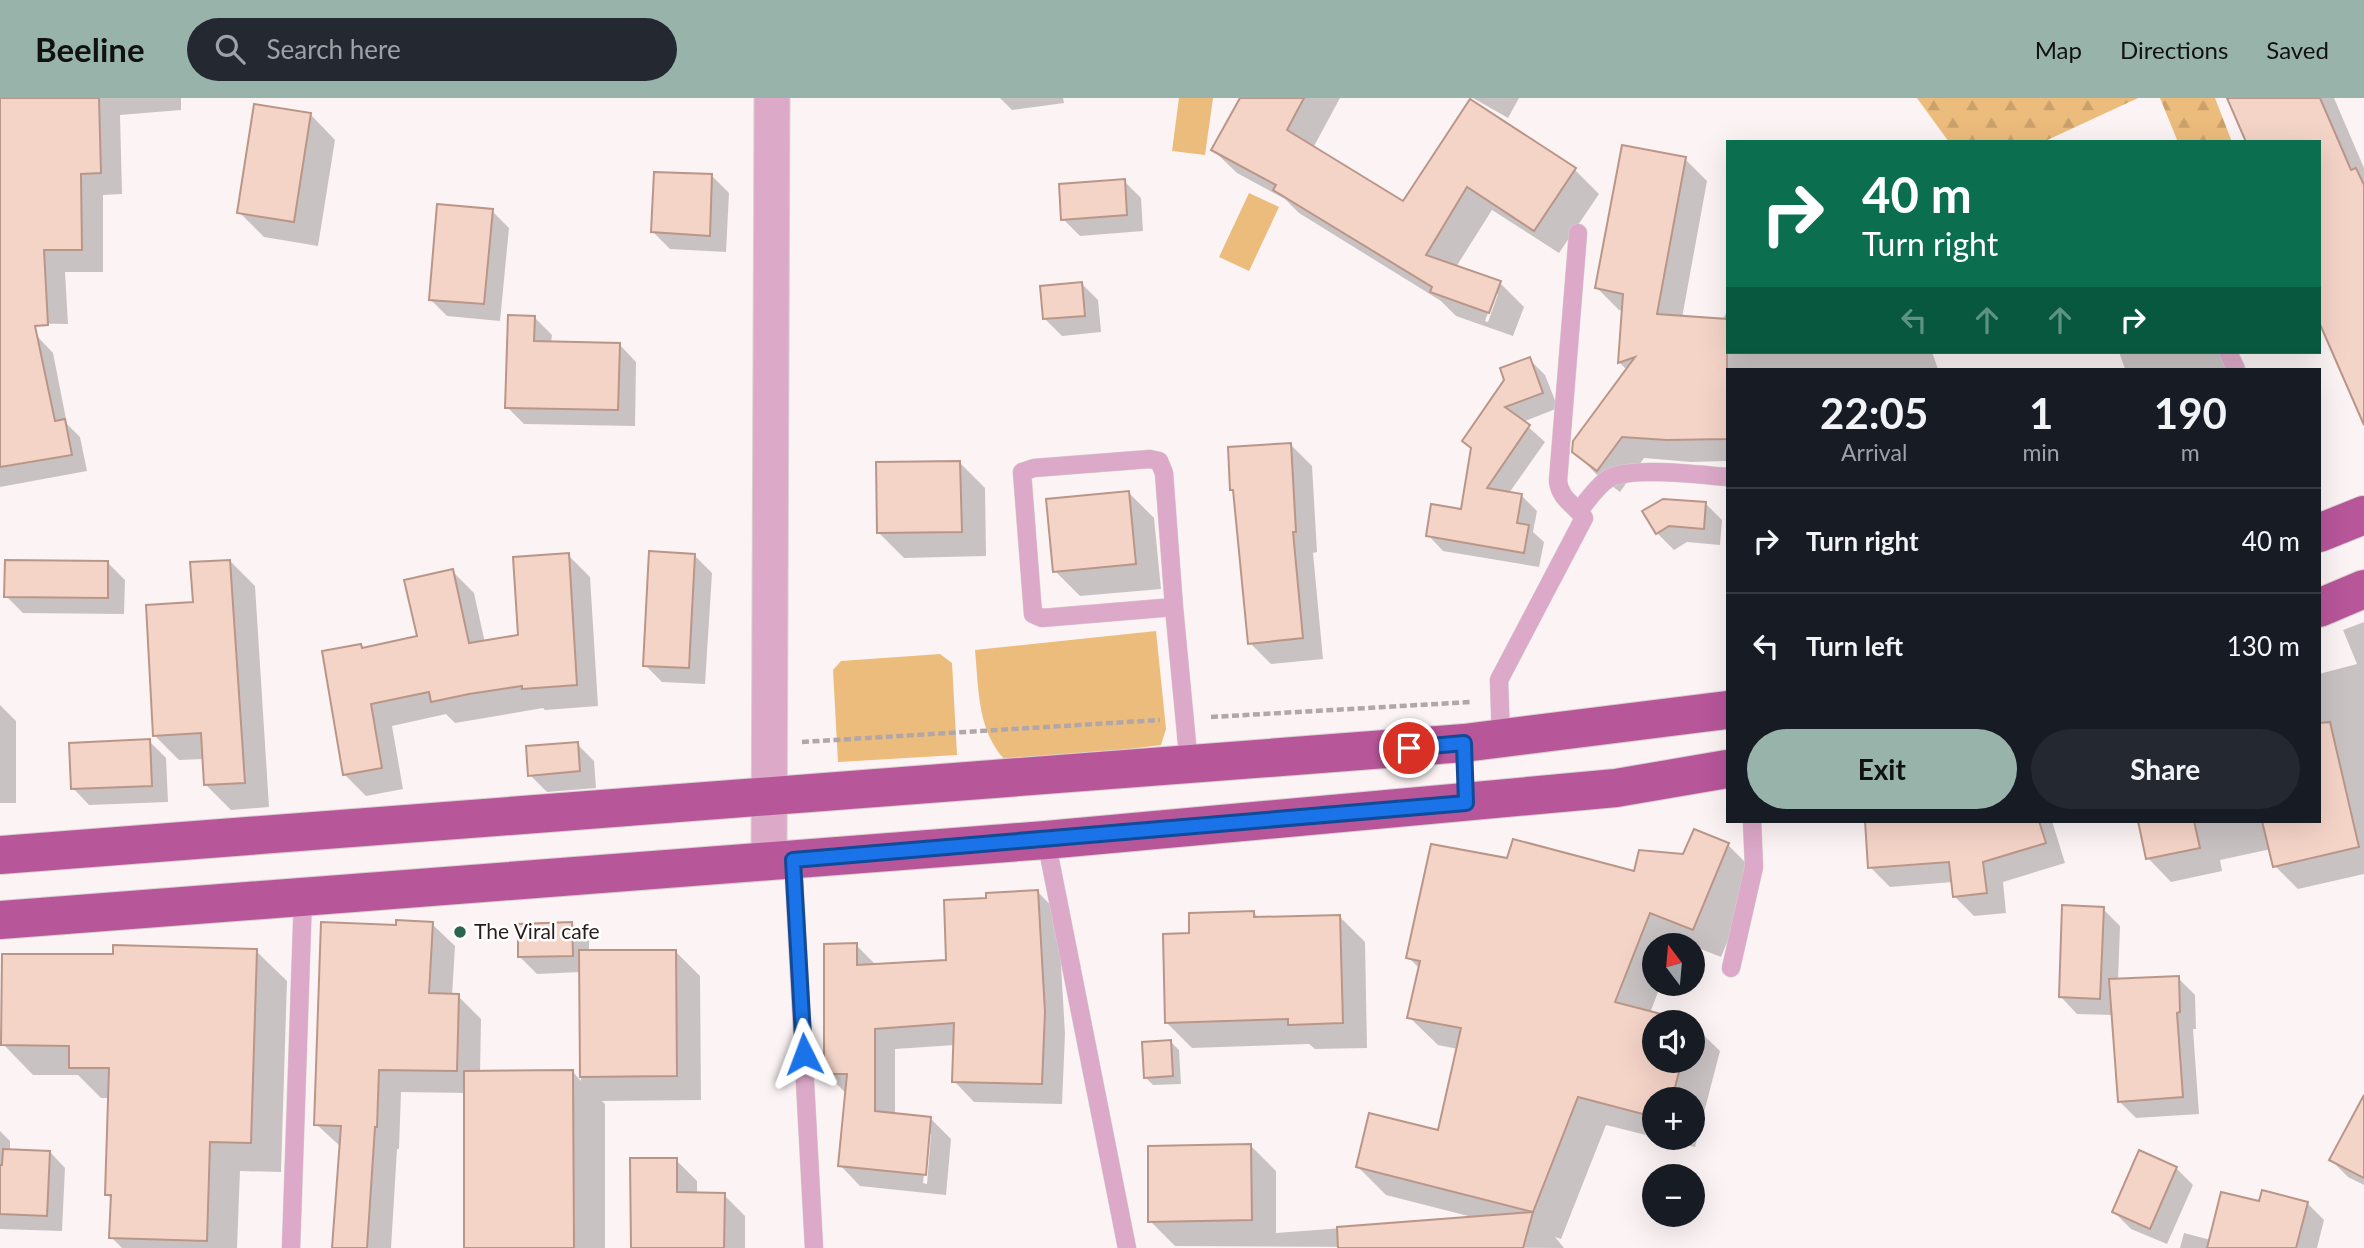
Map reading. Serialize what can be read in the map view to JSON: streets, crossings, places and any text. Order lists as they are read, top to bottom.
{
  "places": ["The Viral cafe"],
  "north": "top",
  "page": {
    "header": "Beeline",
    "search": "Search here",
    "nav": ["Map", "Directions", "Saved"],
    "turn": ["40 m", "Turn right"],
    "eta": [
      "22:05",
      "Arrival",
      "1",
      "min",
      "190",
      "m"
    ],
    "list": [
      {
        "name": "Turn right",
        "value": "40 m"
      },
      {
        "name": "Turn left",
        "value": "130 m"
      }
    ],
    "buttons": ["Exit", "Share"],
    "map_buttons": ["+", "−"]
  }
}
